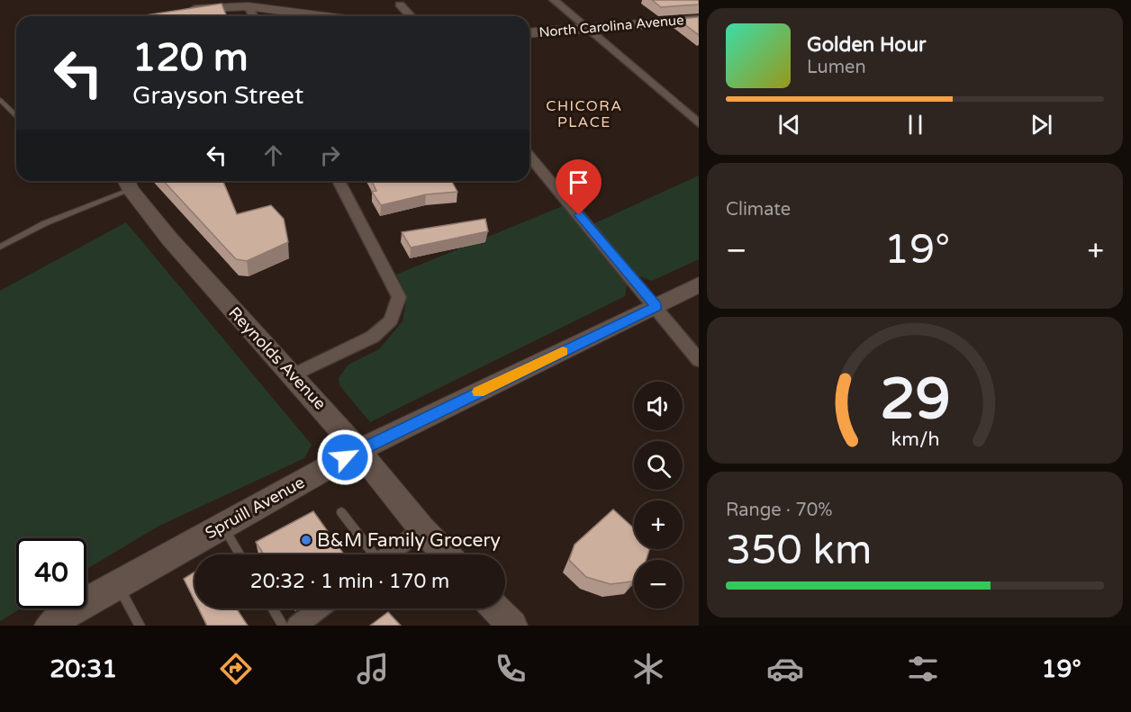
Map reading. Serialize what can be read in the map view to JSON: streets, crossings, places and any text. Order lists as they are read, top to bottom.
{
  "streets": {
    "street": ["North Carolina Avenue", "Reynolds Avenue", "Spruill Avenue"]
  },
  "crossings": [
    ["Reynolds Avenue", "Spruill Avenue"]
  ],
  "districts": ["CHICORA PLACE"],
  "places": ["B&M Family Grocery"],
  "page": {
    "turn": ["120 m", "Grayson Street"],
    "song": ["Golden Hour", "Lumen"],
    "tile": [
      "Climate",
      ["Range · 70%", "350 km"]
    ],
    "heat": ["−", "19°", "+"],
    "map_buttons": ["+", "−"],
    "limit": "40",
    "trip": "20:32 · 1 min · 170 m",
    "tabs": ["20:31", "19°"],
    "gauge": ["29", "km/h"]
  }
}
